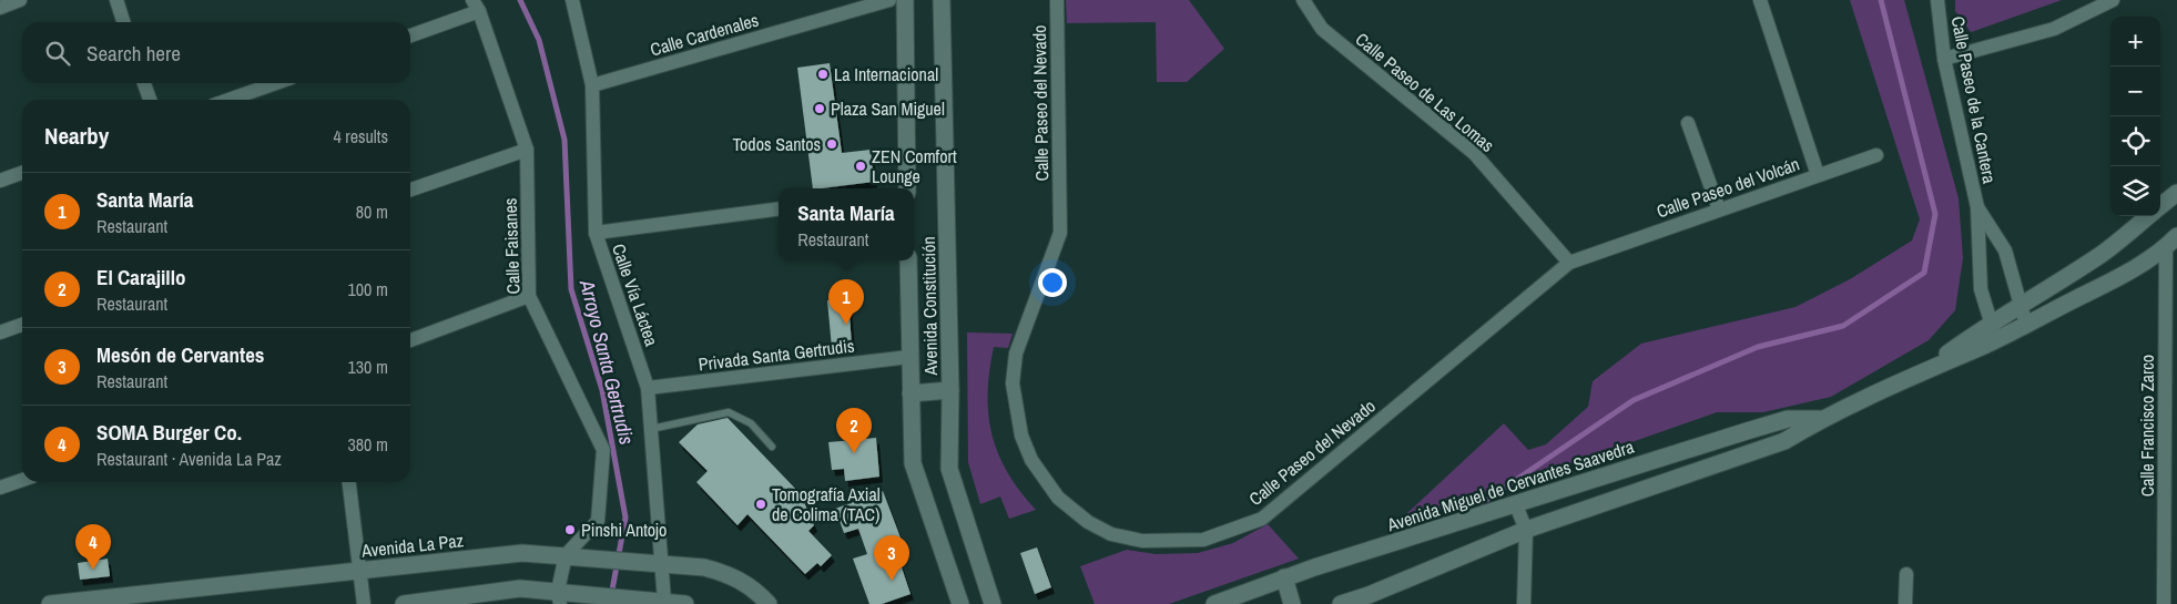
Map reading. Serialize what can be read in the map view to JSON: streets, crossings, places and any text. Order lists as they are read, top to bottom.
{
  "streets": {
    "street": [
      "Calle Cardenales",
      "Calle Paseo de Las Lomas",
      "Calle Paseo de la Cantera",
      "Calle Paseo del Nevado",
      "Calle Paseo del Volcán",
      "Calle Faisanes",
      "Calle Vía Láctea",
      "Avenida Constitución",
      "Privada Santa Gertrudis",
      "Calle Francisco Zarco",
      "Avenida Miguel de Cervantes Saavedra",
      "Avenida La Paz"
    ]
  },
  "crossings": [
    ["Calle Cardenales", "Calle Vía Láctea"],
    ["Calle Paseo de Las Lomas", "Calle Paseo del Nevado"],
    ["Calle Paseo de Las Lomas", "Calle Paseo del Volcán"],
    ["Calle Paseo del Nevado", "Calle Paseo del Volcán"],
    ["Calle Faisanes", "Avenida La Paz"],
    ["Calle Vía Láctea", "Privada Santa Gertrudis"],
    ["Calle Vía Láctea", "Avenida La Paz"],
    ["Avenida Constitución", "Privada Santa Gertrudis"],
    ["Calle Francisco Zarco", "Avenida Miguel de Cervantes Saavedra"]
  ],
  "water": ["Arroyo Santa Gertrudis"],
  "places": [
    "La Internacional",
    "Plaza San Miguel",
    "Todos Santos",
    "ZEN Comfort Lounge",
    "Tomografía Axial de Colima (TAC)",
    "Pinshi Antojo"
  ],
  "page": {
    "map_buttons": ["+", "−"],
    "search": "Search here",
    "heading": ["Nearby", "4 results"],
    "list": [
      {
        "mark": "1",
        "name": "Santa María",
        "note": "Restaurant",
        "value": "80 m"
      },
      {
        "mark": "2",
        "name": "El Carajillo",
        "note": "Restaurant",
        "value": "100 m"
      },
      {
        "mark": "3",
        "name": "Mesón de Cervantes",
        "note": "Restaurant",
        "value": "130 m"
      },
      {
        "mark": "4",
        "name": "SOMA Burger Co.",
        "note": "Restaurant · Avenida La Paz",
        "value": "380 m"
      }
    ],
    "popup": ["Santa María", "Restaurant"],
    "pins": [
      "1",
      "2",
      "4",
      "3"
    ]
  }
}
